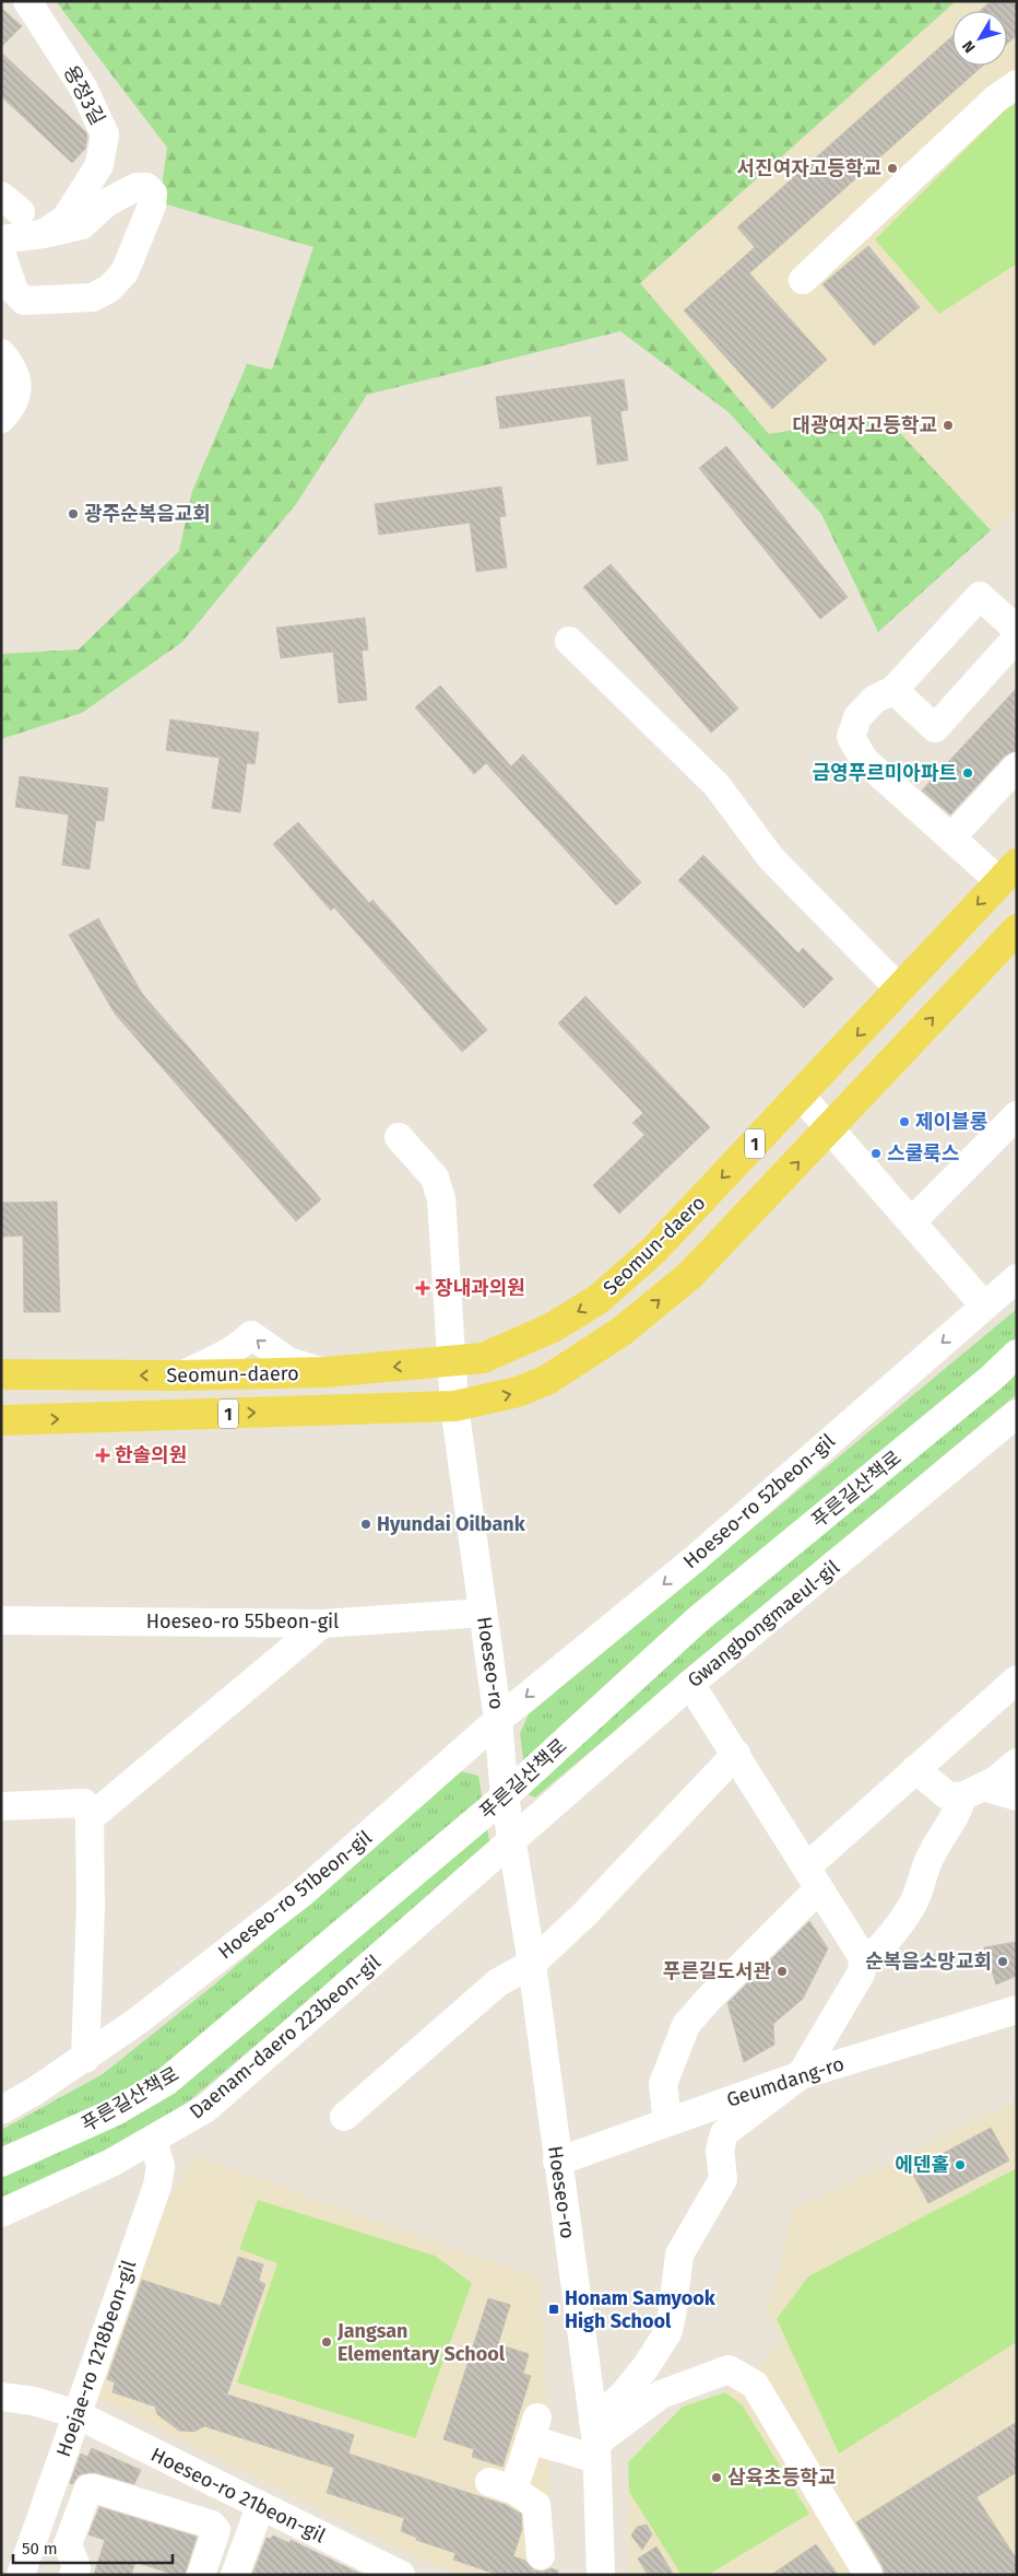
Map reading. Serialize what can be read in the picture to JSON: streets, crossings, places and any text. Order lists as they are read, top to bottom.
{
  "streets": {
    "main road": ["1", "Seomun-daero"],
    "street": [
      "용정3길",
      "푸른길산책로",
      "Hoeseo-ro 52beon-gil",
      "Hoeseo-ro 55beon-gil",
      "Gwangbongmaeul-gil",
      "Hoeseo-ro",
      "Hoeseo-ro 51beon-gil",
      "Daenam-daero 223beon-gil",
      "Geumdang-ro",
      "Hoejae-ro 1218beon-gil",
      "Hoeseo-ro 21beon-gil"
    ]
  },
  "crossings": [
    ["Seomun-daero", "Hoeseo-ro"],
    ["푸른길산책로", "Hoeseo-ro"],
    ["Hoeseo-ro 52beon-gil", "Hoeseo-ro"],
    ["Hoeseo-ro 52beon-gil", "Hoeseo-ro 51beon-gil"],
    ["Hoeseo-ro 55beon-gil", "Hoeseo-ro"],
    ["Gwangbongmaeul-gil", "Hoeseo-ro"],
    ["Gwangbongmaeul-gil", "Daenam-daero 223beon-gil"],
    ["Hoeseo-ro", "Hoeseo-ro 51beon-gil"],
    ["Hoeseo-ro", "Daenam-daero 223beon-gil"],
    ["Hoeseo-ro", "Geumdang-ro"],
    ["Daenam-daero 223beon-gil", "Hoejae-ro 1218beon-gil"],
    ["Hoejae-ro 1218beon-gil", "Hoeseo-ro 21beon-gil"]
  ],
  "one_way": ["Hoeseo-ro 52beon-gil"],
  "places": {
    "other": [
      "서진여자고등학교",
      "대광여자고등학교",
      "광주순복음교회",
      "금영푸르미아파트",
      "제이블롱",
      "스쿨룩스",
      "Hyundai Oilbank",
      "순복음소망교회",
      "푸른길도서관",
      "에덴홀",
      "Jangsan Elementary School",
      "삼육초등학교"
    ],
    "health": ["장내과의원", "한솔의원"],
    "transit": ["Honam Samyook High School"]
  },
  "scale_bar": "50 m",
  "north": "bottom left"
}
